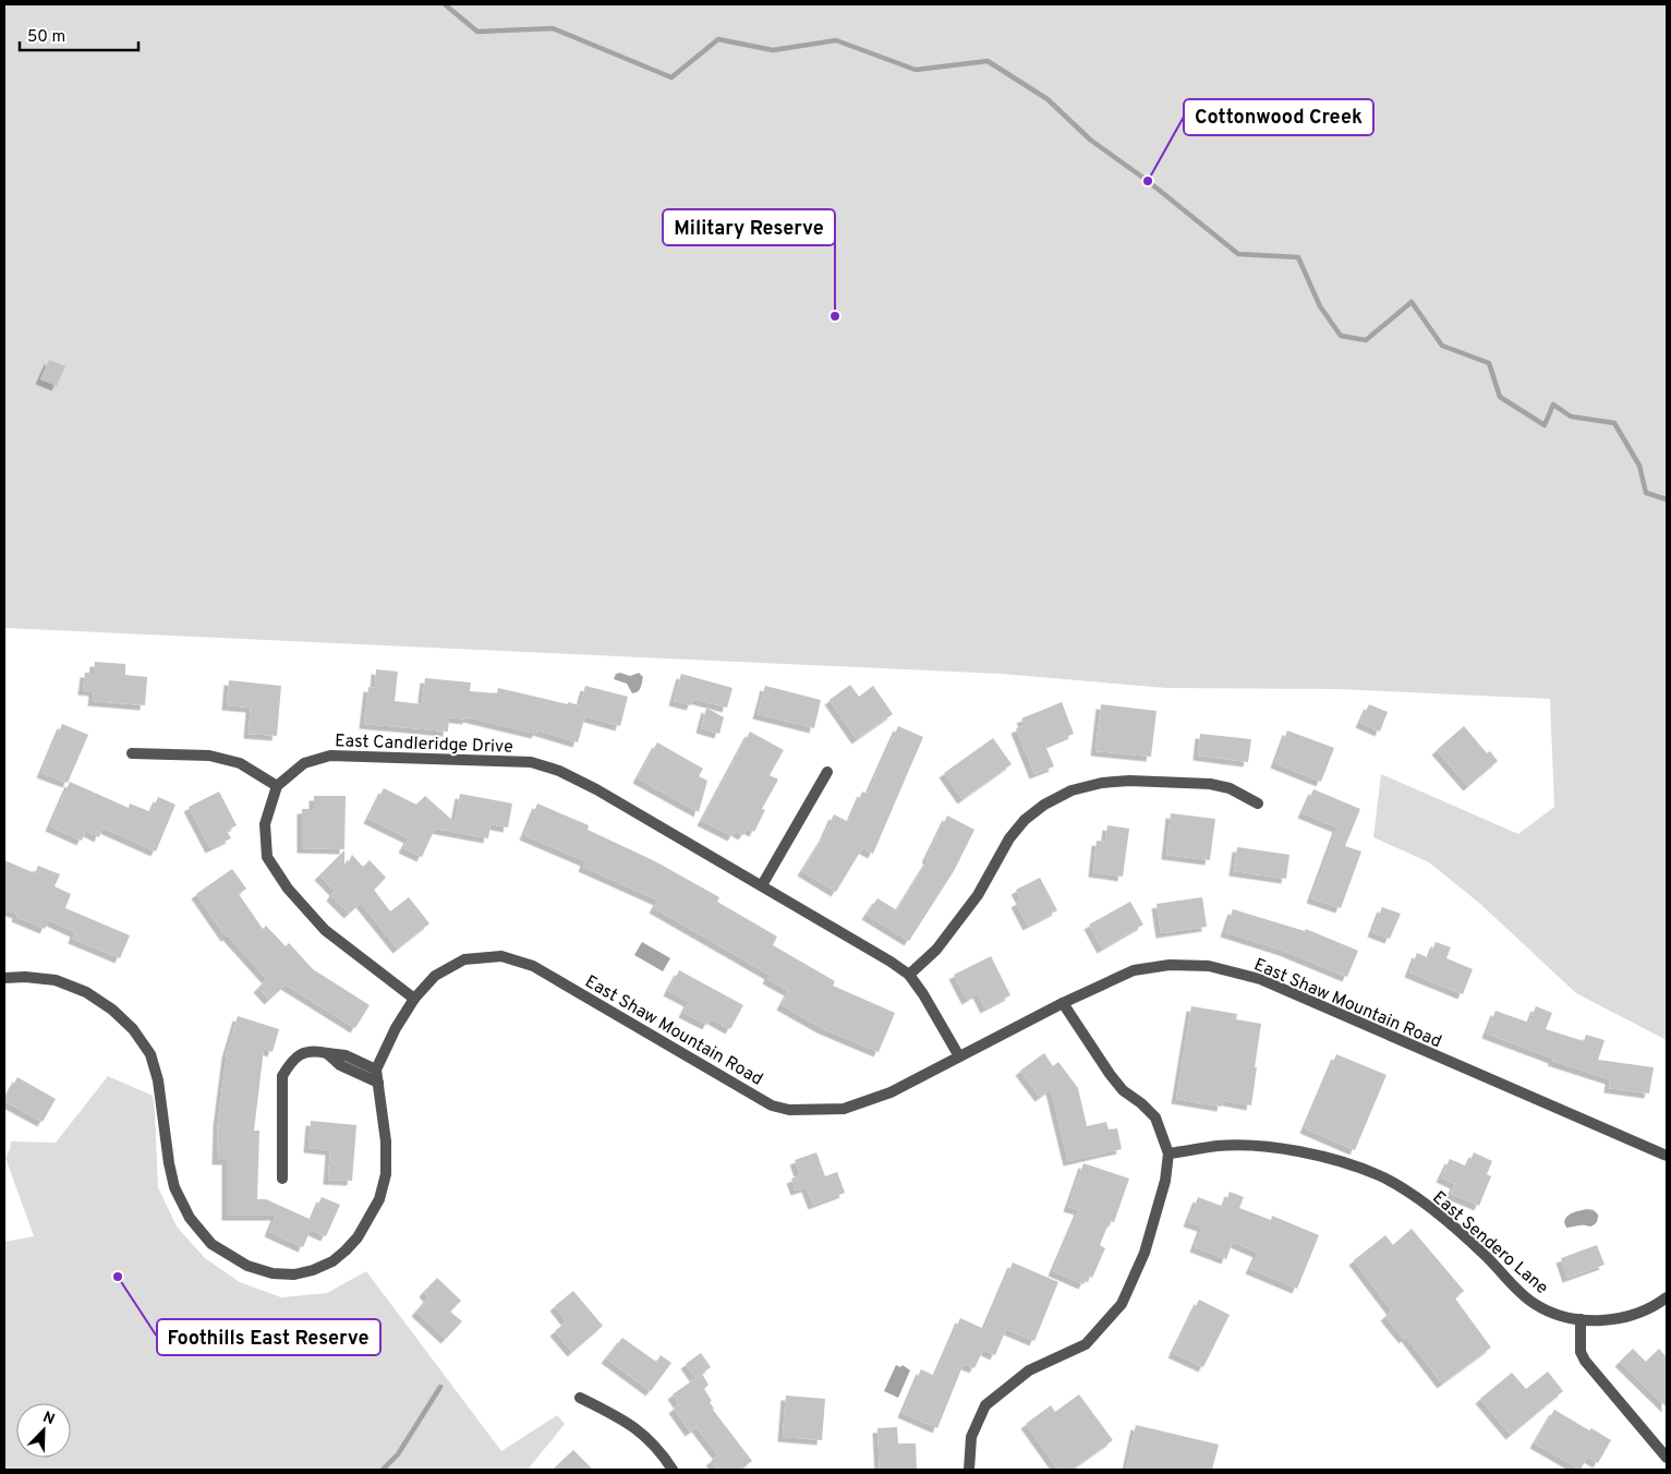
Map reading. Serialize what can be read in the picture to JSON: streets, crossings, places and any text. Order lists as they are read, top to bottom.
{
  "streets": {
    "street": ["East Candleridge Drive", "East Shaw Mountain Road", "East Sendero Lane"]
  },
  "crossings": [
    ["East Candleridge Drive", "East Shaw Mountain Road"]
  ],
  "places": ["Cottonwood Creek", "Military Reserve", "Foothills East Reserve"],
  "scale_bar": "50 m",
  "north": "top right"
}
